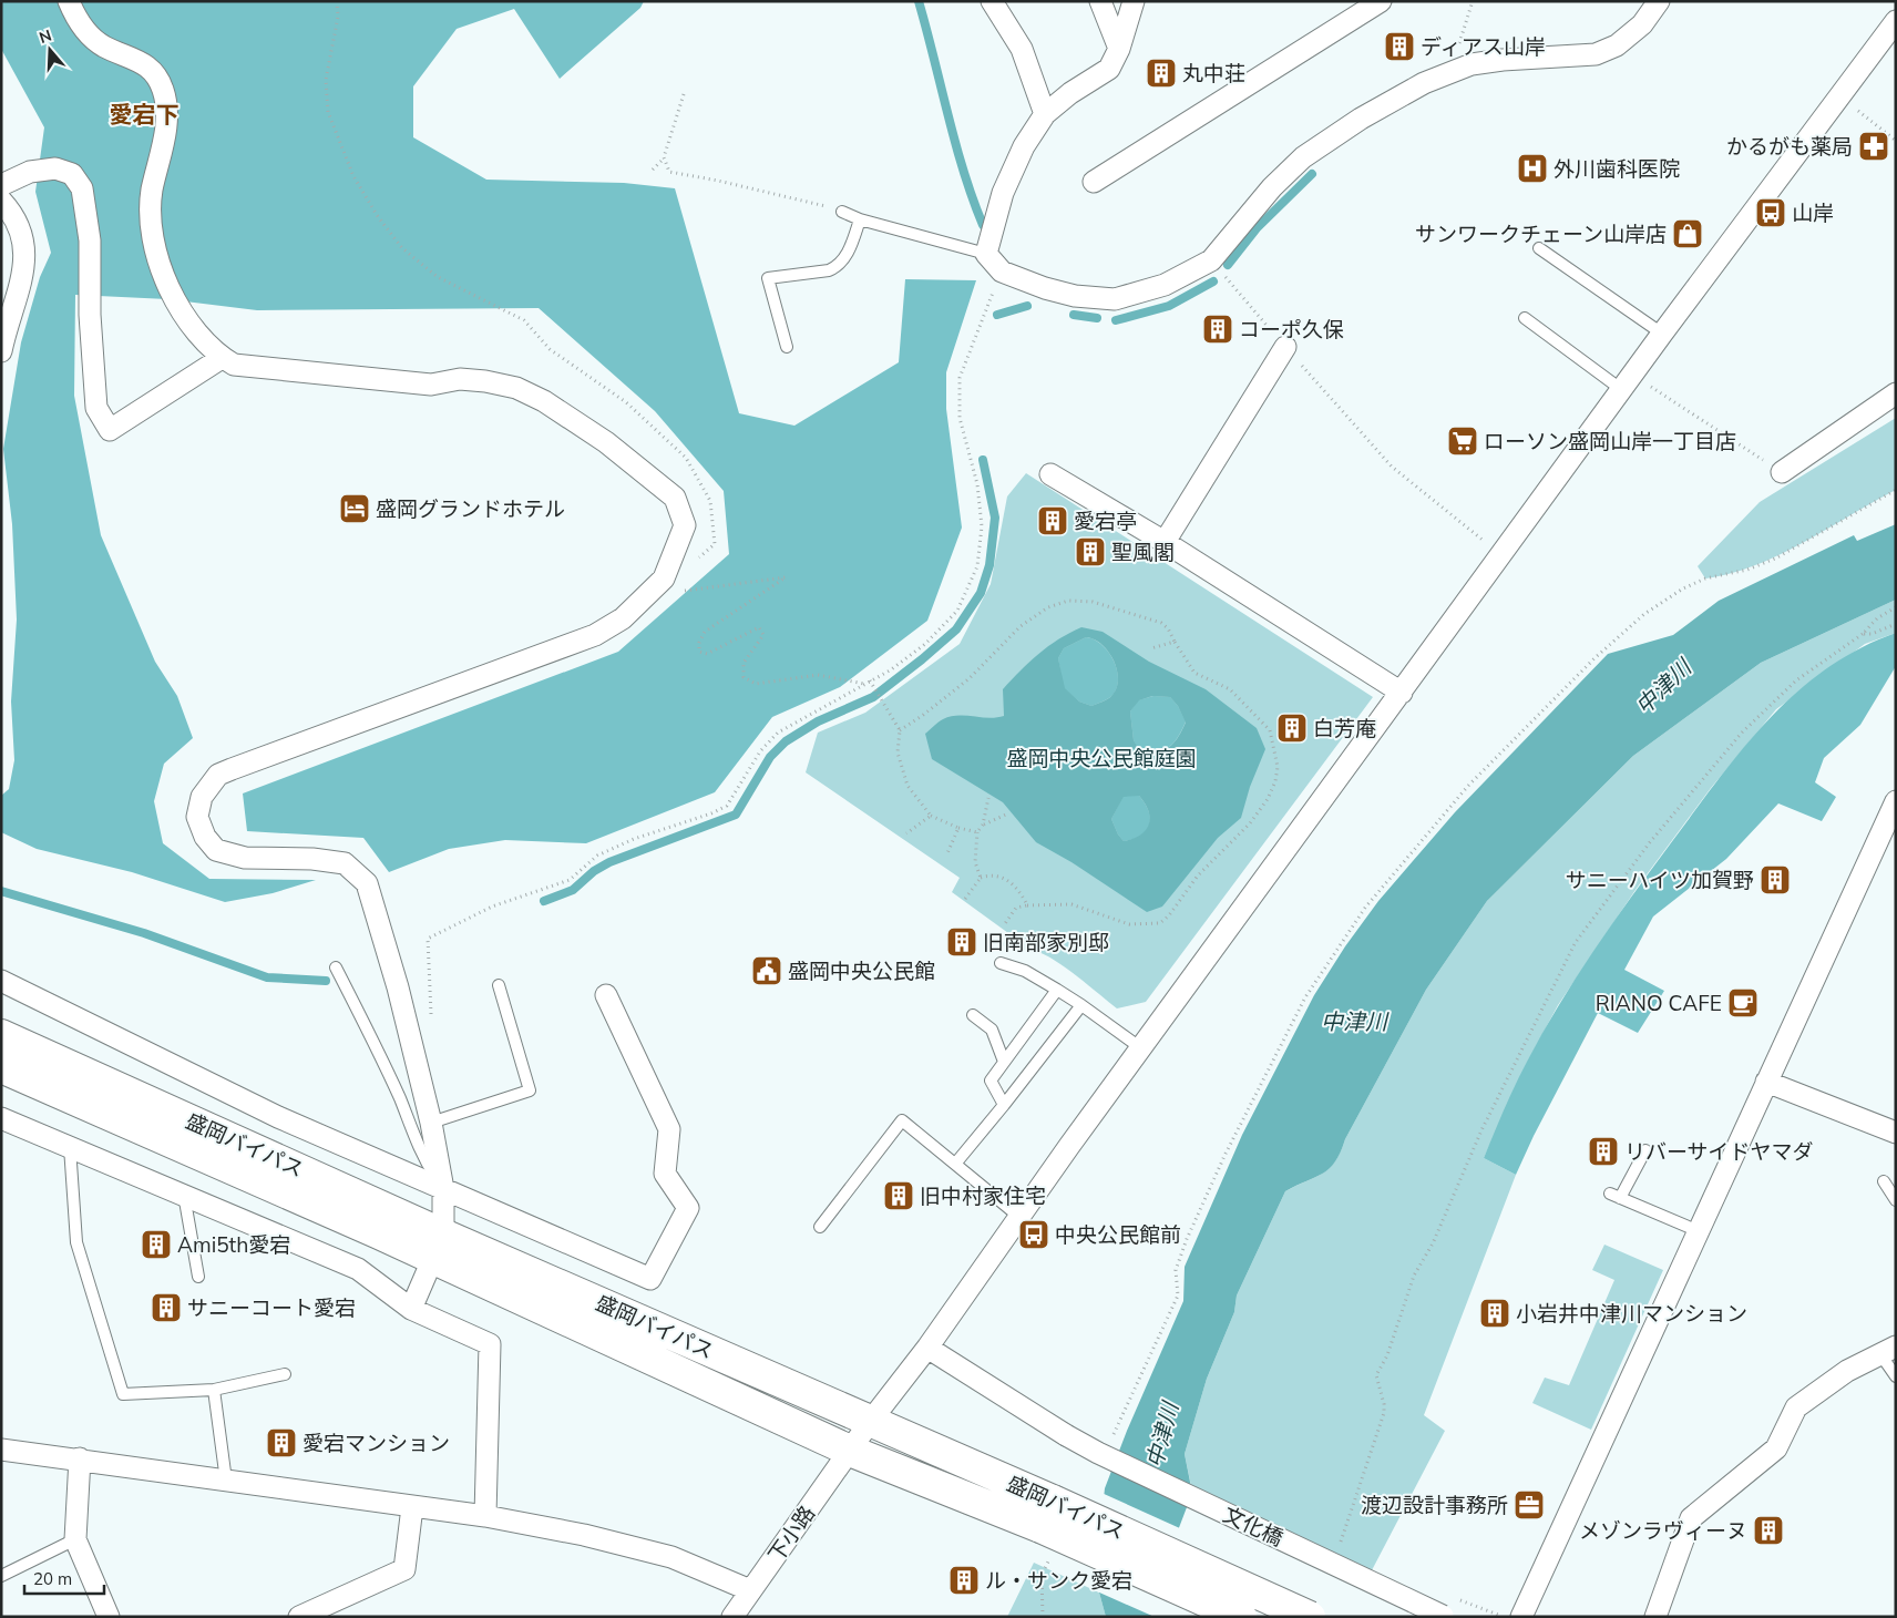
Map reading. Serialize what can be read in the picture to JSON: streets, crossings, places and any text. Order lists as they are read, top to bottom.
{
  "streets": {
    "highway": ["盛岡バイパス"],
    "street": ["文化橋", "下小路"]
  },
  "crossings": [
    ["盛岡バイパス", "下小路"],
    ["文化橋", "下小路"]
  ],
  "districts": ["愛宕下"],
  "water": ["中津川"],
  "parks": ["盛岡中央公民館庭園"],
  "places": {
    "building": [
      "ディアス山岸",
      "丸中荘",
      "コーポ久保",
      "愛宕亭",
      "聖風閣",
      "白芳庵",
      "サニーハイツ加賀野",
      "旧南部家別邸",
      "リバーサイドヤマダ",
      "旧中村家住宅",
      "Ami5th愛宕",
      "サニーコート愛宕",
      "小岩井中津川マンション",
      "愛宕マンション",
      "メゾンラヴィーヌ",
      "ル・サンク愛宕"
    ],
    "pharmacy": ["かるがも薬局"],
    "hospital": ["外川歯科医院"],
    "bus stop": ["山岸", "中央公民館前"],
    "shop": ["サンワークチェーン山岸店"],
    "supermarket": ["ローソン盛岡山岸一丁目店"],
    "hotel": ["盛岡グランドホテル"],
    "public building": ["盛岡中央公民館"],
    "cafe": ["RIANO CAFE"],
    "office": ["渡辺設計事務所"]
  },
  "scale_bar": "20 m",
  "north": "top"
}
